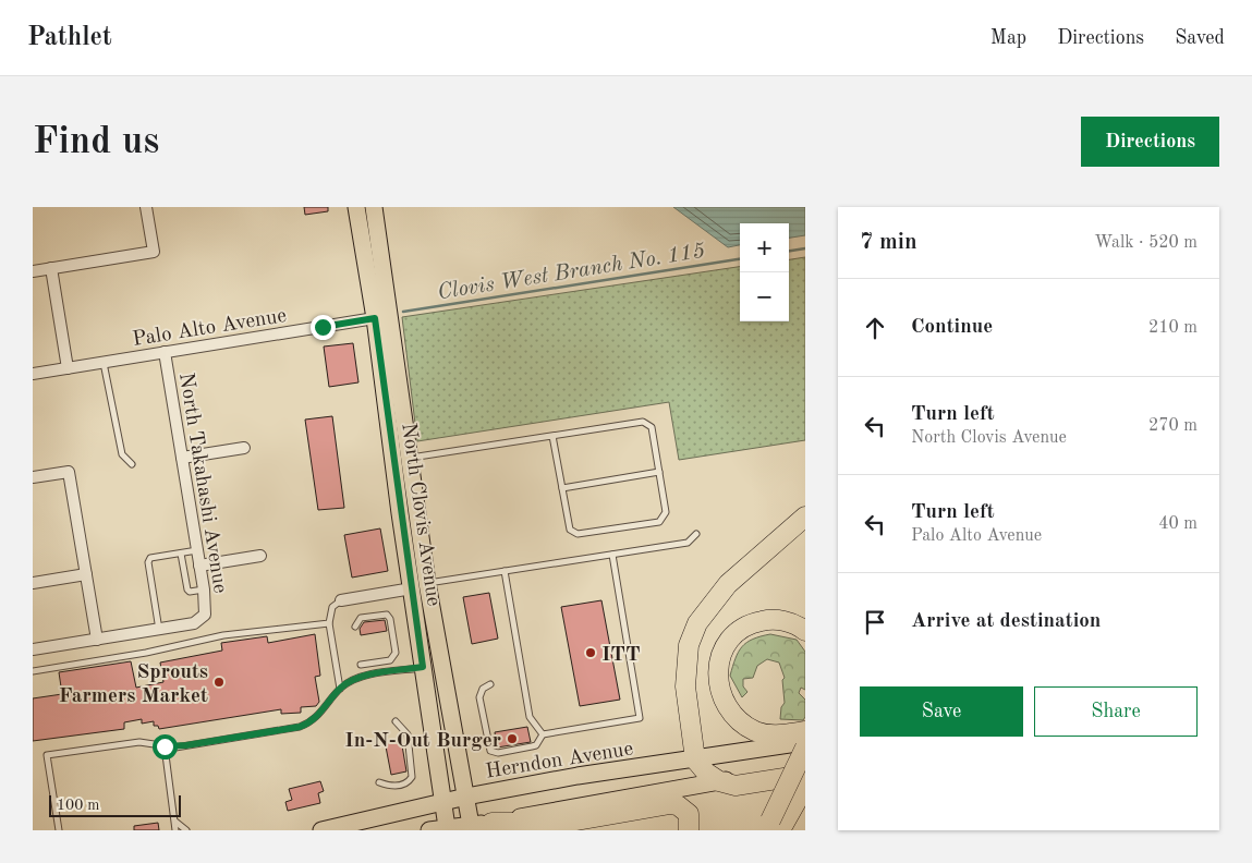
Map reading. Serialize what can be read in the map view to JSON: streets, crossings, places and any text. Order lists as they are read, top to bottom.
{
  "streets": {
    "main road": ["North Clovis Avenue", "Herndon Avenue"],
    "street": ["Palo Alto Avenue", "North Takahashi Avenue"]
  },
  "crossings": [
    ["Palo Alto Avenue", "North Takahashi Avenue"],
    ["Palo Alto Avenue", "North Clovis Avenue"],
    ["North Clovis Avenue", "Herndon Avenue"]
  ],
  "water": ["Clovis West Branch No. 115"],
  "places": ["ITT", "Sprouts Farmers Market", "In-N-Out Burger"],
  "scale_bar": "100 m",
  "page": {
    "header": "Pathlet",
    "nav": ["Map", "Directions", "Saved"],
    "buttons": [
      "Directions",
      ["Save", "Share"]
    ],
    "title": "Find us",
    "heading": ["7 min", "Walk · 520 m"],
    "map_buttons": ["+", "−"],
    "list": [
      ["Continue", "210 m"],
      ["Turn left", "North Clovis Avenue", "270 m"],
      ["Turn left", "Palo Alto Avenue", "40 m"],
      "Arrive at destination"
    ],
    "scale": "100 m"
  }
}
